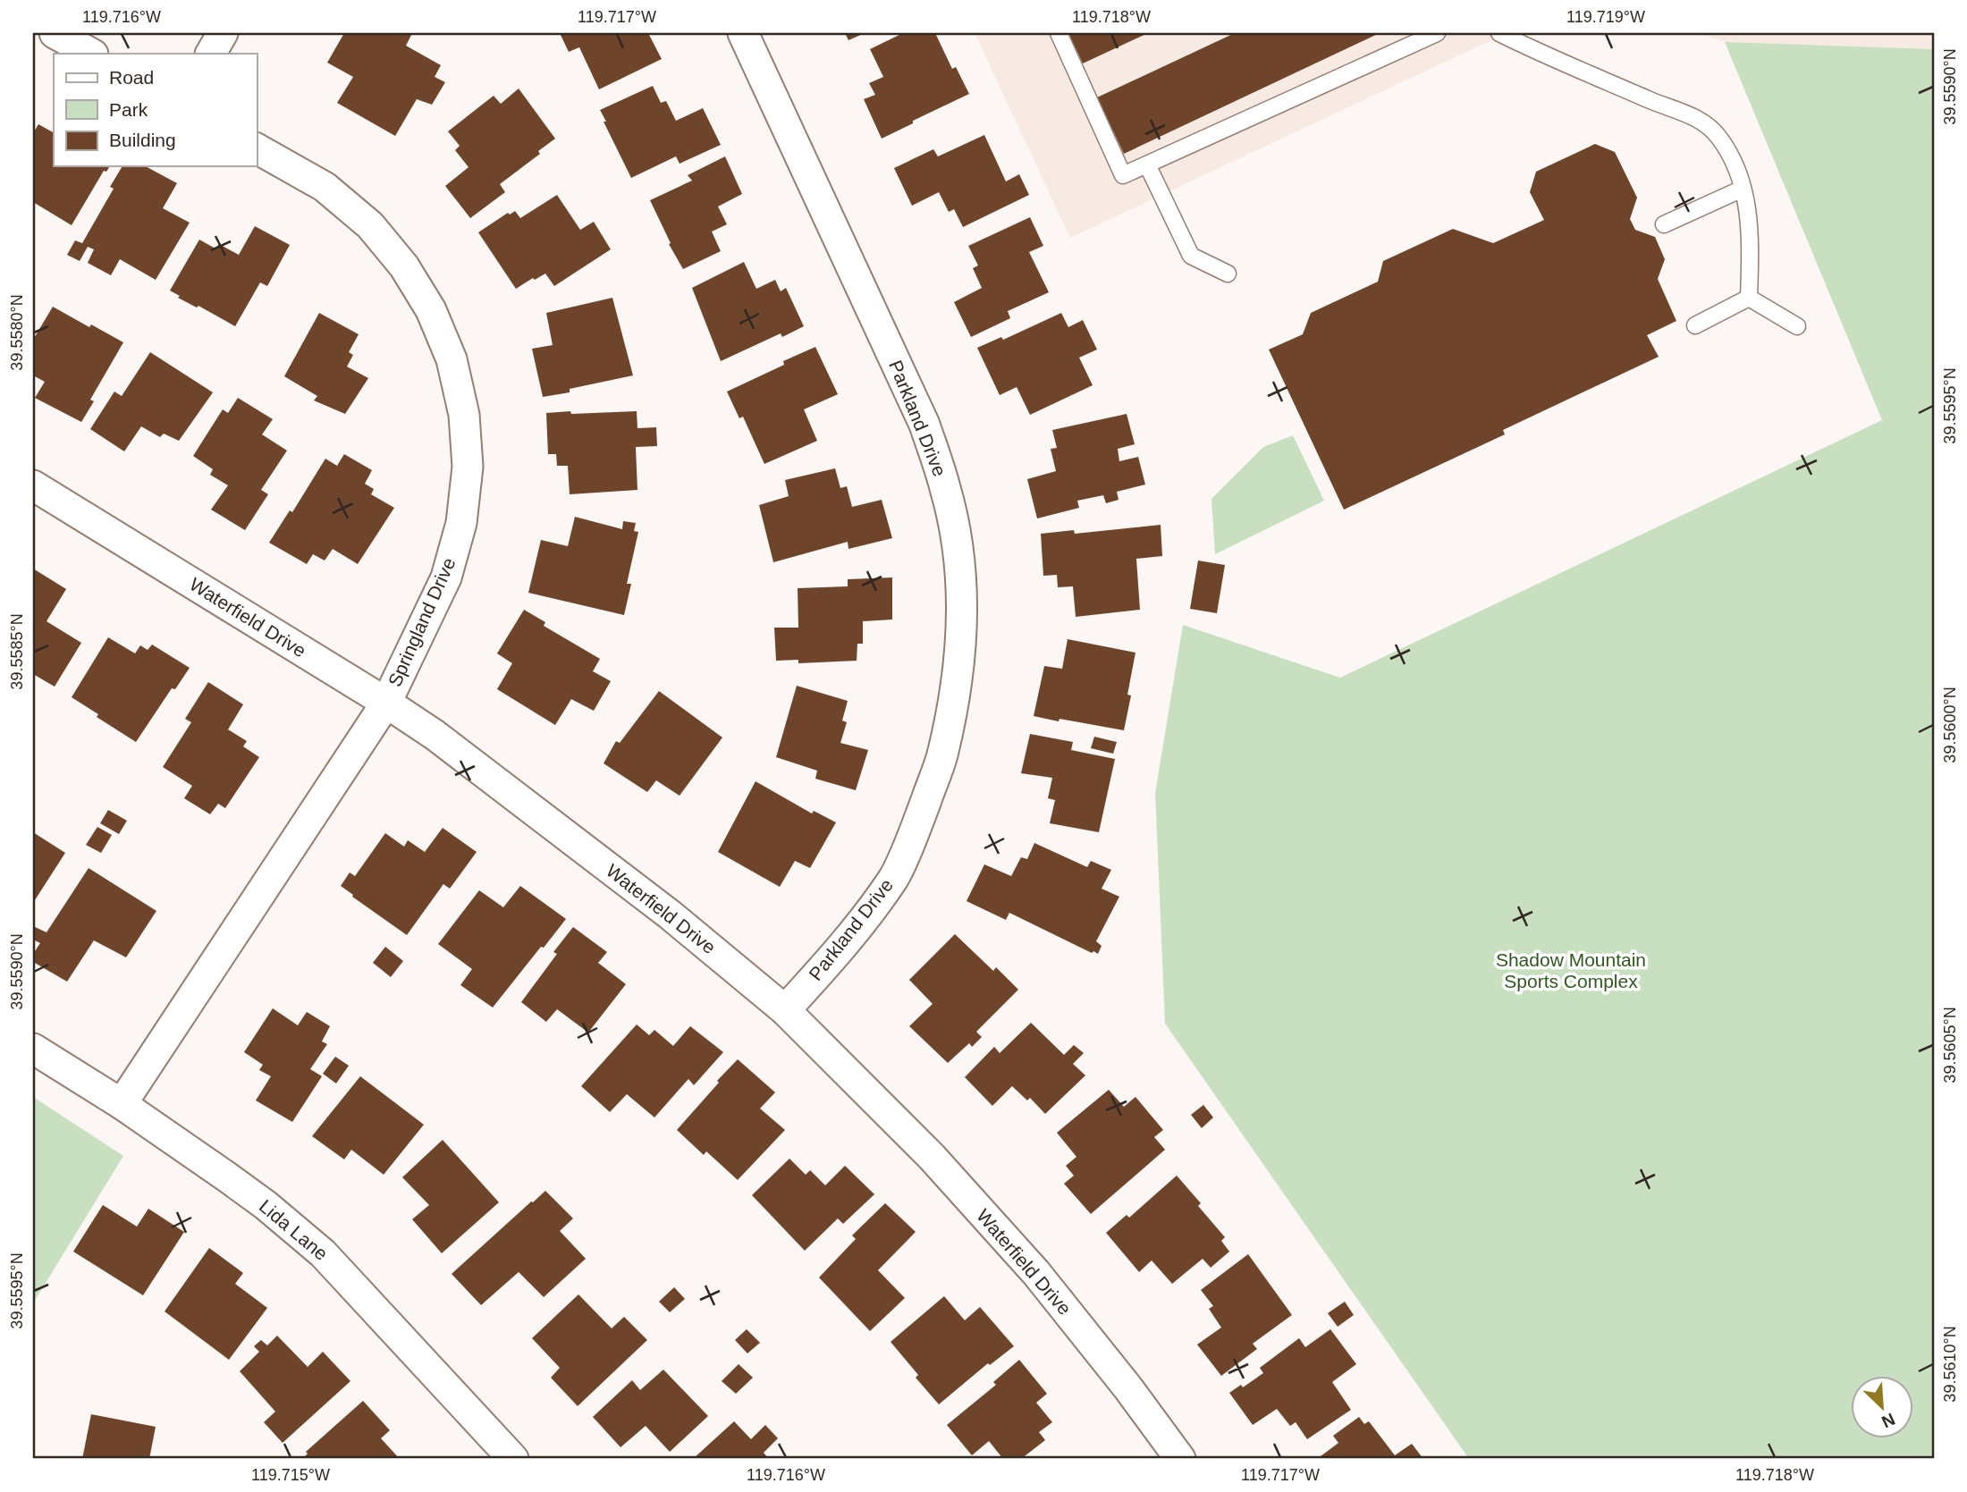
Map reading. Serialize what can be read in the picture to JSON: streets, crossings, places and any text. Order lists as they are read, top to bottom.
{
  "streets": {
    "street": [
      "Parkland Drive",
      "Waterfield Drive",
      "Springland Drive",
      "Lida Lane"
    ]
  },
  "crossings": [
    ["Parkland Drive", "Waterfield Drive"],
    ["Waterfield Drive", "Springland Drive"],
    ["Springland Drive", "Lida Lane"]
  ],
  "parks": ["Shadow Mountain Sports Complex"],
  "legend": ["Road", "Park", "Building"],
  "north": "bottom right",
  "coordinates": [
    "119.716°W",
    "119.717°W",
    "119.718°W",
    "119.719°W",
    "39.5590°N",
    "39.5580°N",
    "39.5595°N",
    "39.5585°N",
    "39.5600°N",
    "39.5605°N",
    "39.5610°N",
    "119.715°W"
  ]
}
